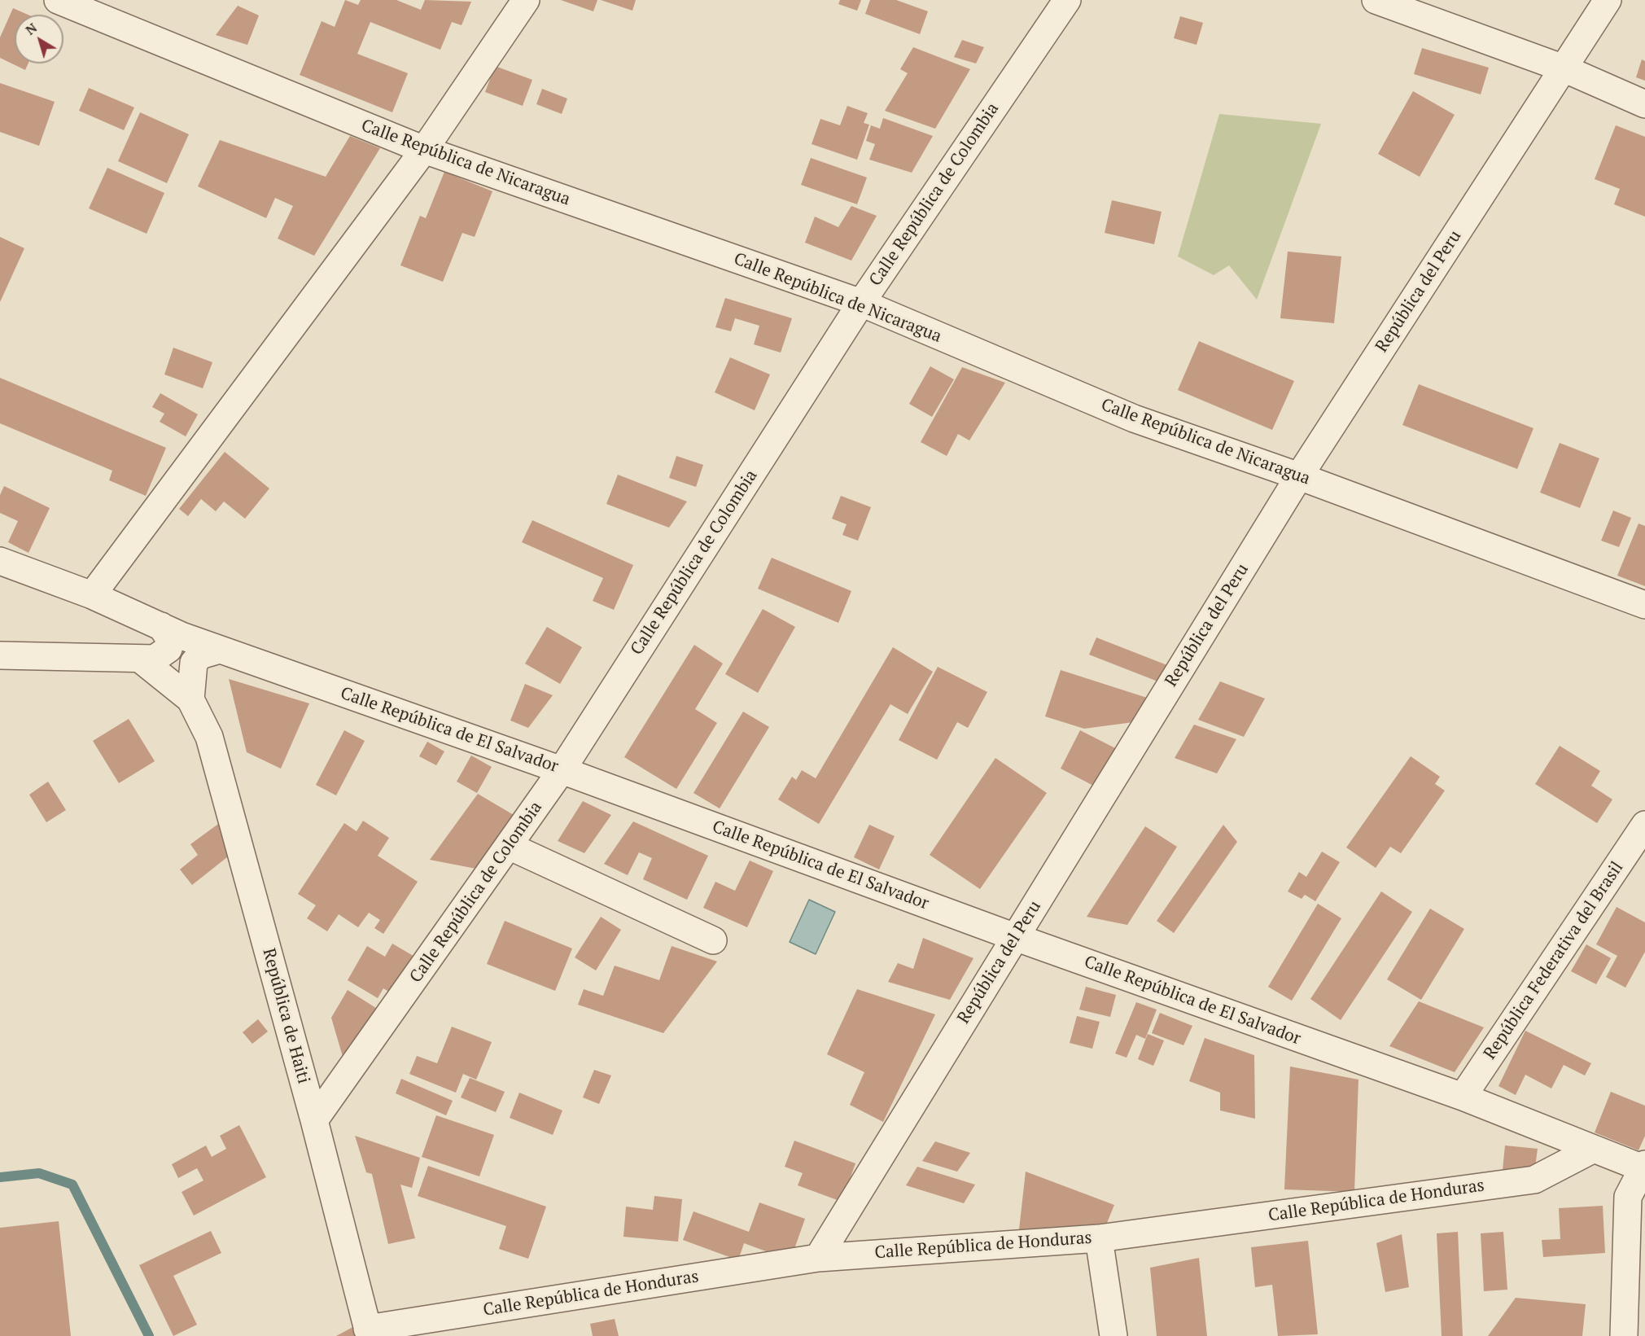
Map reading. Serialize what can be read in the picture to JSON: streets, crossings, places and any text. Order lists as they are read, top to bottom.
{
  "streets": {
    "street": [
      "Calle República de Nicaragua",
      "Calle República de Colombia",
      "República del Peru",
      "Calle República de El Salvador",
      "República Federativa del Brasil",
      "República de Haiti",
      "Calle República de Honduras"
    ]
  },
  "crossings": [
    ["Calle República de Nicaragua", "Calle República de Colombia"],
    ["Calle República de Nicaragua", "República del Peru"],
    ["Calle República de Colombia", "Calle República de El Salvador"],
    ["Calle República de Colombia", "República de Haiti"],
    ["República del Peru", "Calle República de El Salvador"],
    ["República del Peru", "Calle República de Honduras"],
    ["Calle República de El Salvador", "República Federativa del Brasil"],
    ["Calle República de El Salvador", "Calle República de Honduras"],
    ["República de Haiti", "Calle República de Honduras"]
  ],
  "north": "top left"
}
